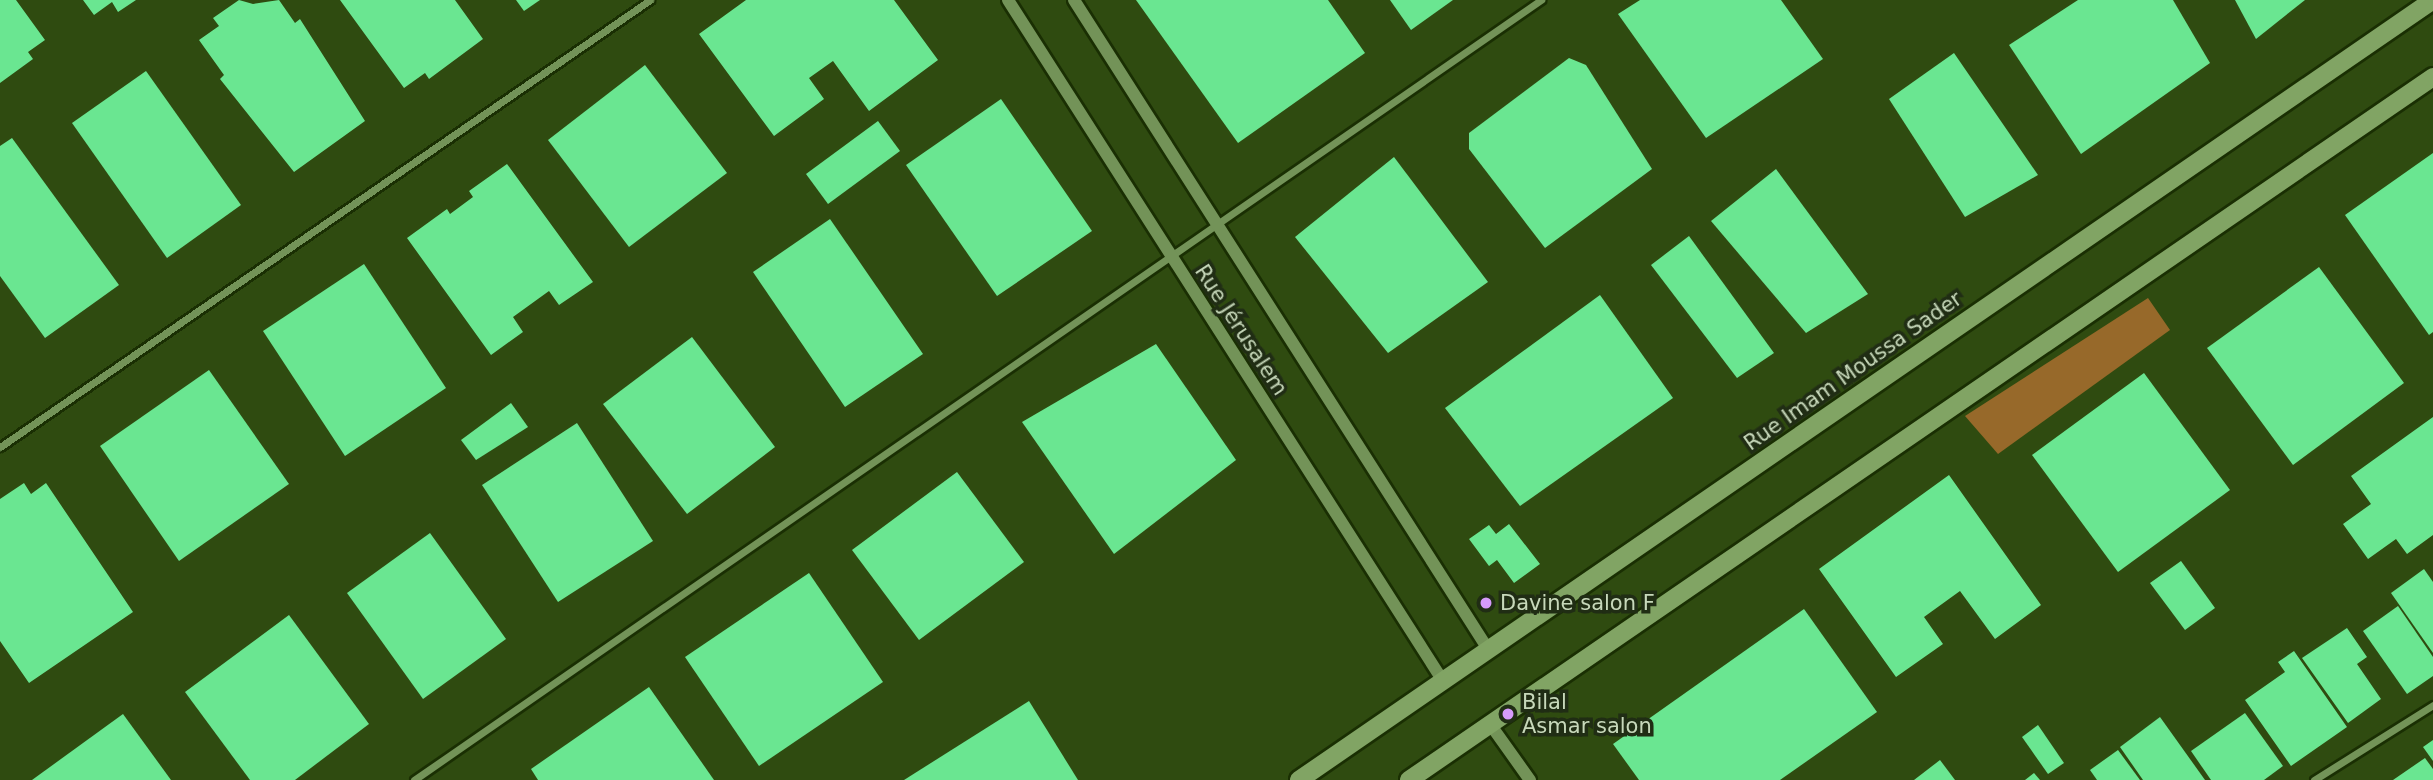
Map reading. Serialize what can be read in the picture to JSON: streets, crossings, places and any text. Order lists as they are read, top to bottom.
{
  "streets": {
    "main road": ["Rue Imam Moussa Sader"],
    "street": ["Rue Jérusalem"]
  },
  "crossings": [
    ["Rue Jérusalem", "Rue Imam Moussa Sader"]
  ],
  "places": ["Davine salon F", "Bilal Asmar salon"]
}
